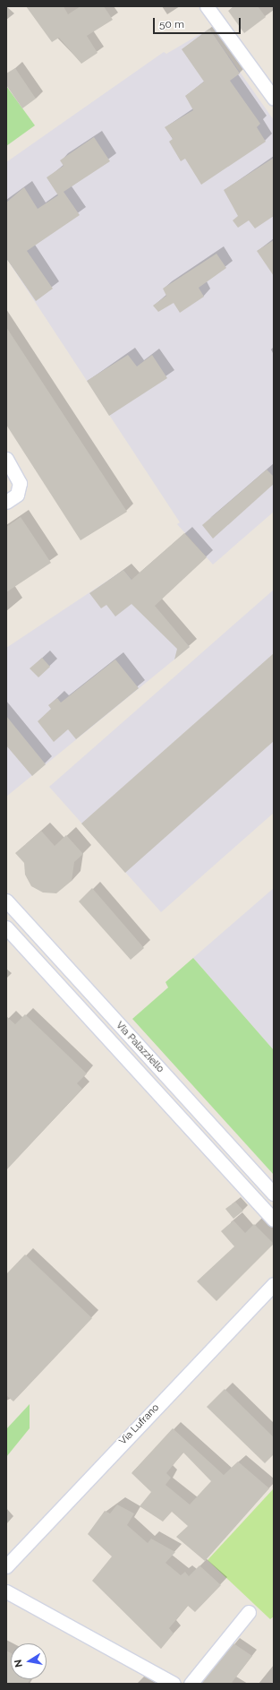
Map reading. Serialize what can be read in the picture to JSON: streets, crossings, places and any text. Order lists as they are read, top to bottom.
{
  "streets": {
    "street": ["Via Palazziello", "Via Lufrano"]
  },
  "scale_bar": "50 m",
  "north": "left"
}
